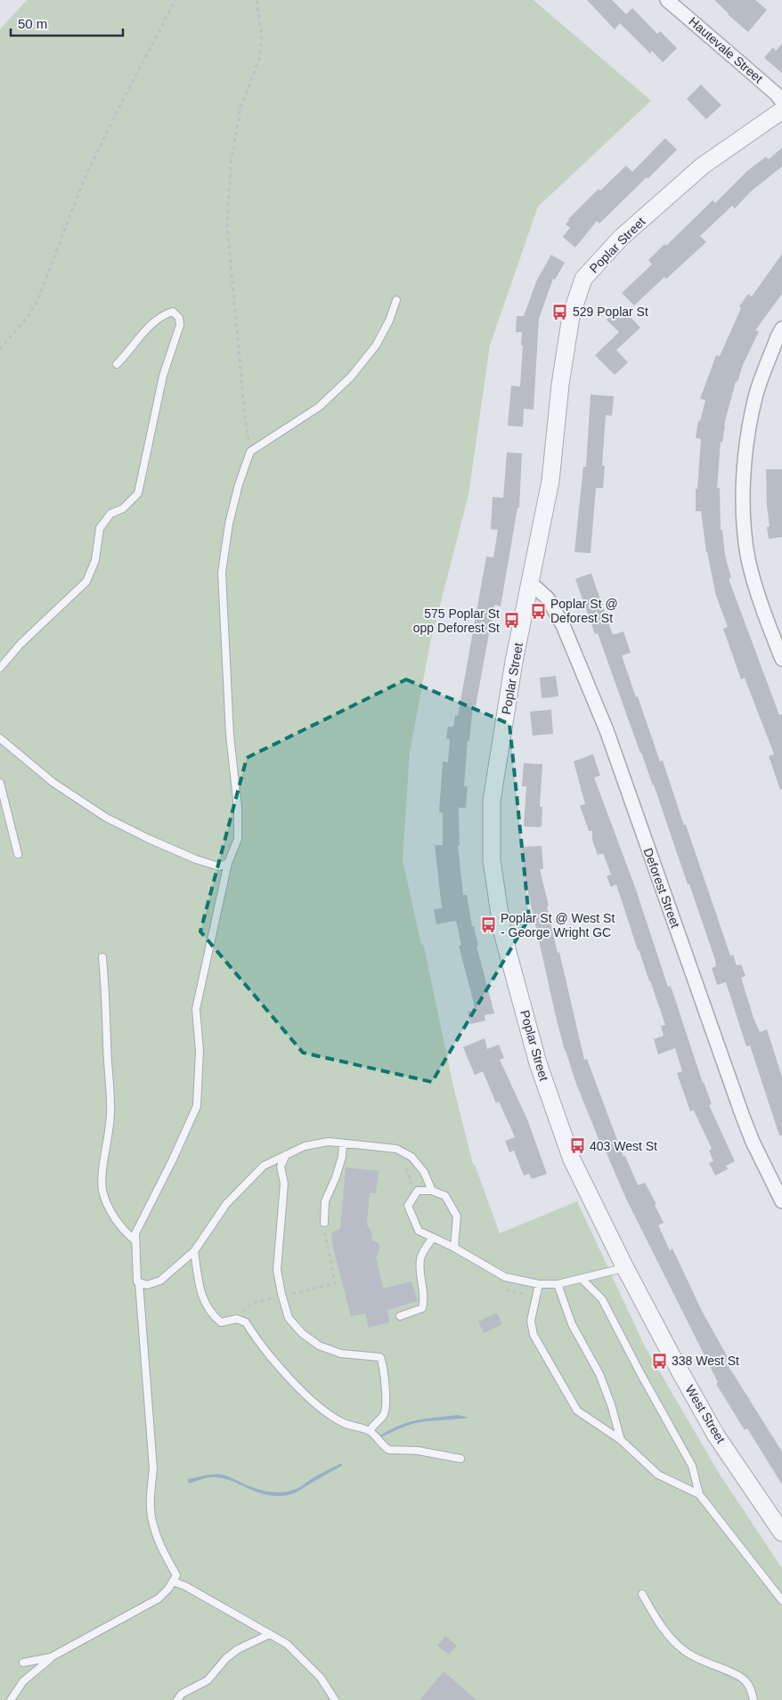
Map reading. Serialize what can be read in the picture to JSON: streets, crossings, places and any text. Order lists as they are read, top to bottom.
{
  "streets": {
    "street": [
      "Hautevale Street",
      "Poplar Street",
      "Deforest Street",
      "West Street"
    ]
  },
  "crossings": [
    ["Poplar Street", "Deforest Street"],
    ["Poplar Street", "West Street"]
  ],
  "places": {
    "bus stop": [
      "529 Poplar St",
      "Poplar St @ Deforest St",
      "575 Poplar St opp Deforest St",
      "Poplar St @ West St - George Wright GC",
      "403 West St",
      "338 West St"
    ]
  },
  "scale_bar": "50 m"
}
